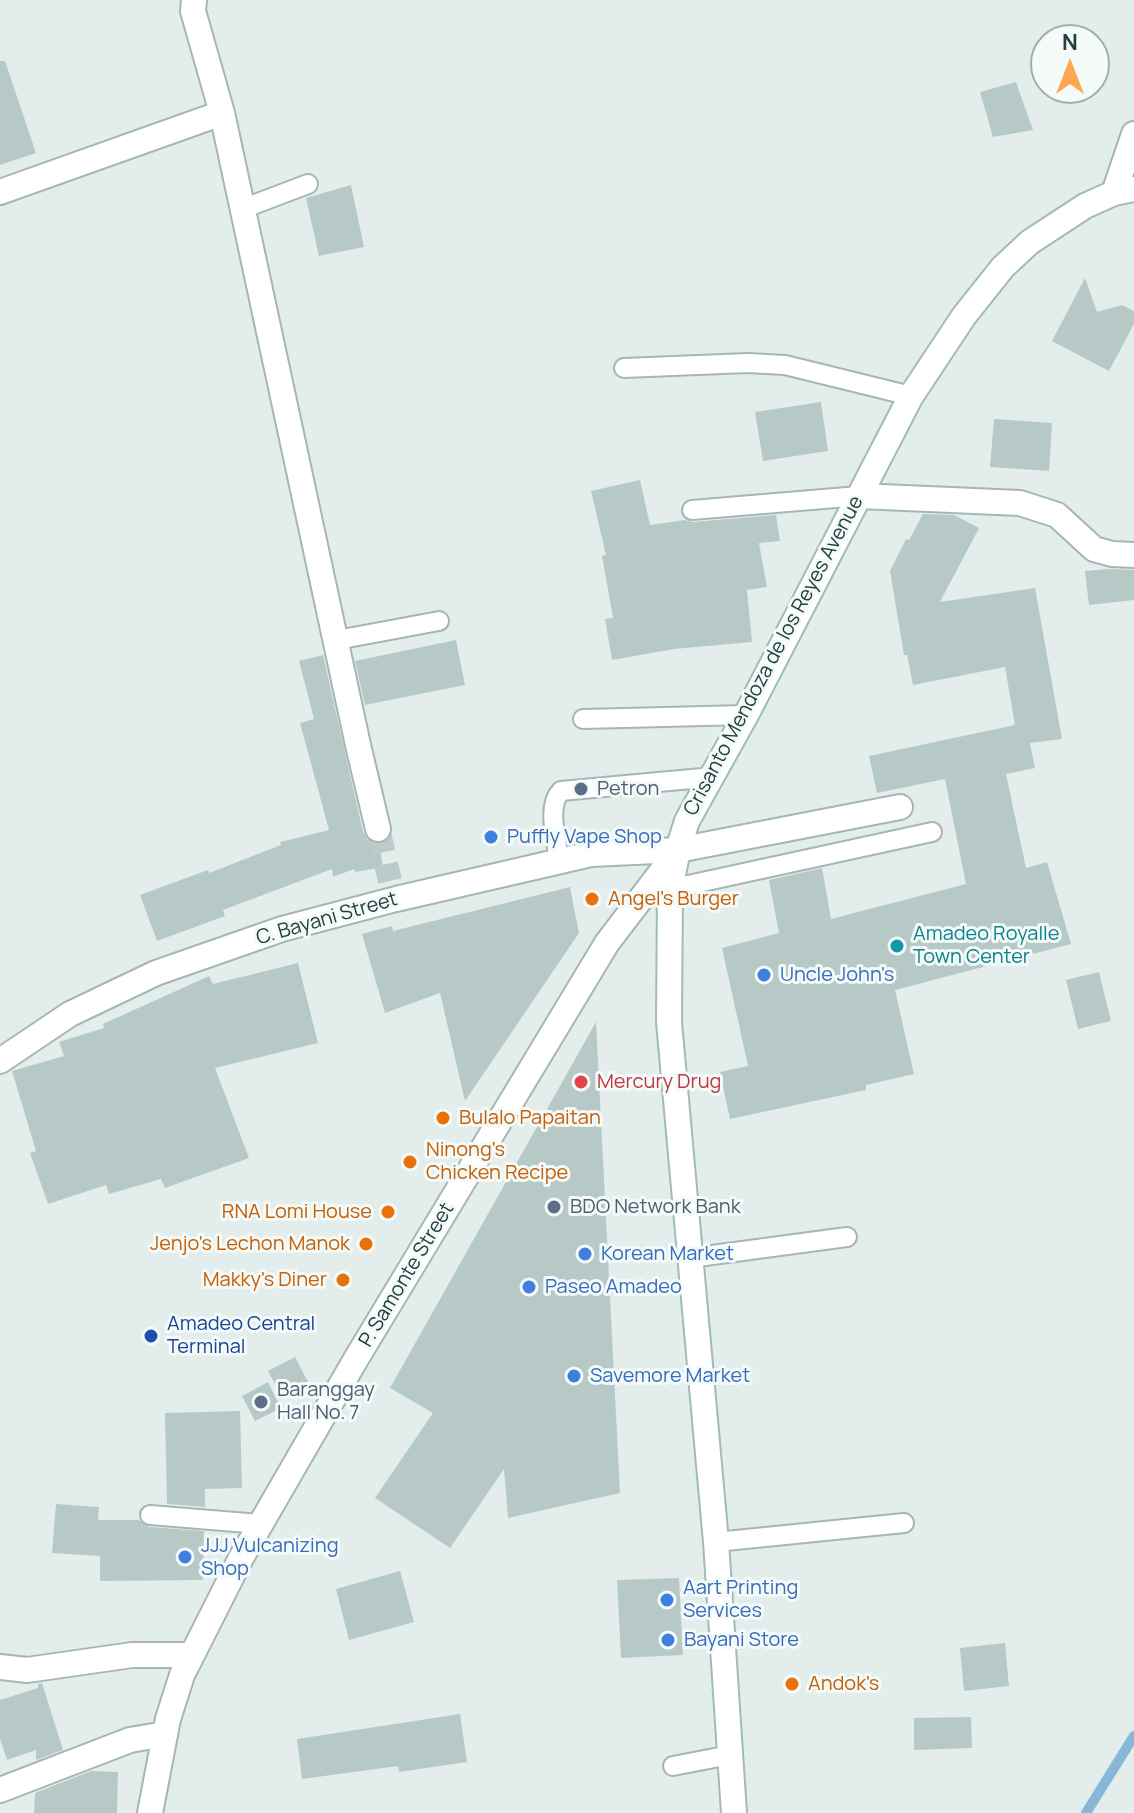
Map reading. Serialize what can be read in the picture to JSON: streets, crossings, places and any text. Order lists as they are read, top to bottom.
{
  "streets": {
    "street": ["Crisanto Mendoza de los Reyes Avenue", "C. Bayani Street", "P. Samonte Street"]
  },
  "crossings": [
    ["Crisanto Mendoza de los Reyes Avenue", "C. Bayani Street"],
    ["Crisanto Mendoza de los Reyes Avenue", "P. Samonte Street"],
    ["C. Bayani Street", "P. Samonte Street"]
  ],
  "places": [
    "Petron",
    "Puffly Vape Shop",
    "Angel's Burger",
    "Amadeo Royalle Town Center",
    "Uncle John's",
    "Mercury Drug",
    "Bulalo Papaitan",
    "Ninong's Chicken Recipe",
    "BDO Network Bank",
    "RNA Lomi House",
    "Jenjo's Lechon Manok",
    "Korean Market",
    "Makky's Diner",
    "Paseo Amadeo",
    "Amadeo Central Terminal",
    "Savemore Market",
    "Baranggay Hall No. 7",
    "JJJ Vulcanizing Shop",
    "Aart Printing Services",
    "Bayani Store",
    "Andok's"
  ],
  "north": "top"
}
